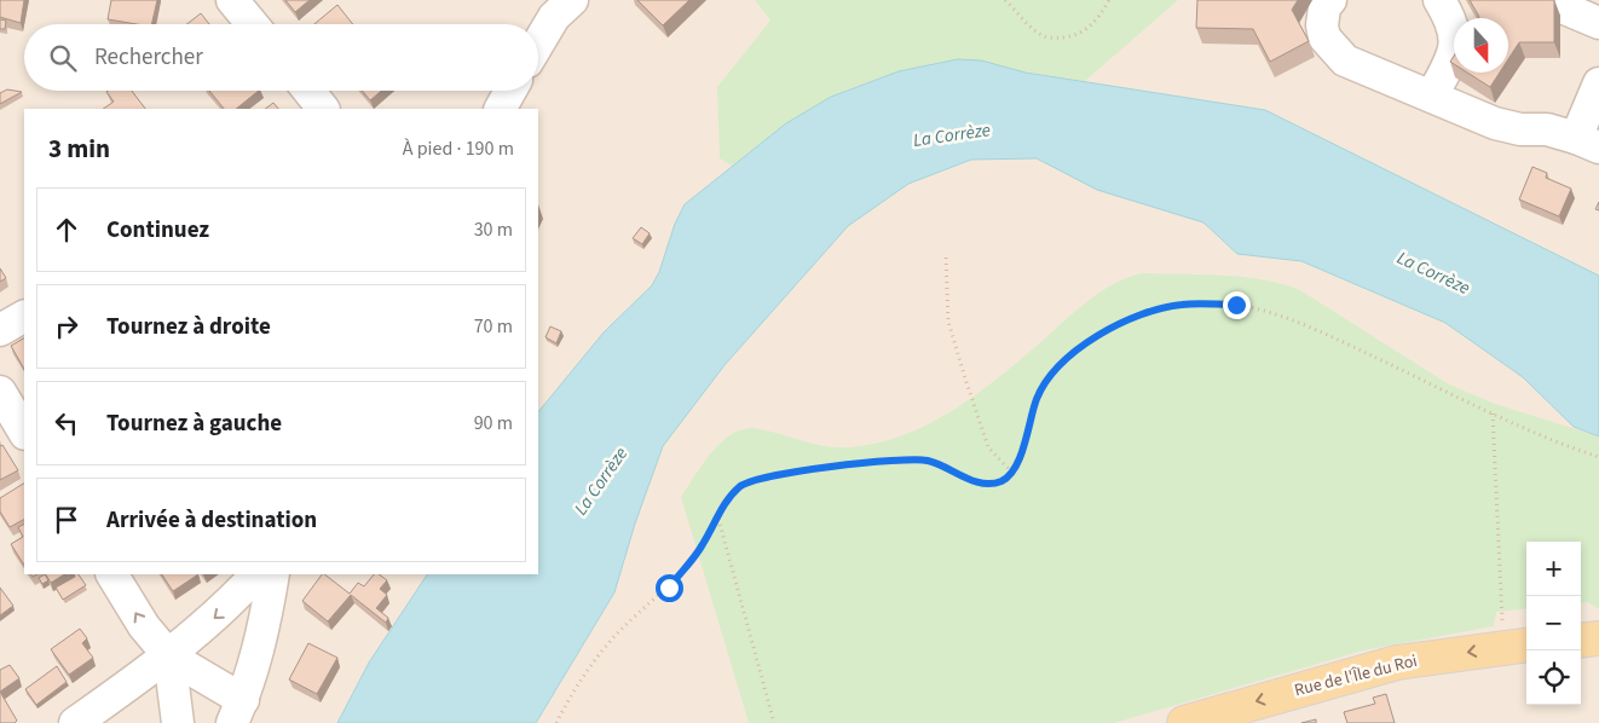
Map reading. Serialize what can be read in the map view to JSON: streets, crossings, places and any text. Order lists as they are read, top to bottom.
{
  "streets": {
    "main road": ["Rue de l'Île du Roi"]
  },
  "one_way": ["Rue de l'Île du Roi"],
  "water": ["La Corrèze"],
  "north": "bottom",
  "page": {
    "search": "Rechercher",
    "heading": ["3 min", "À pied · 190 m"],
    "list": [
      ["Continuez", "30 m"],
      ["Tournez à droite", "70 m"],
      ["Tournez à gauche", "90 m"],
      "Arrivée à destination"
    ],
    "map_buttons": ["+", "−"]
  }
}
